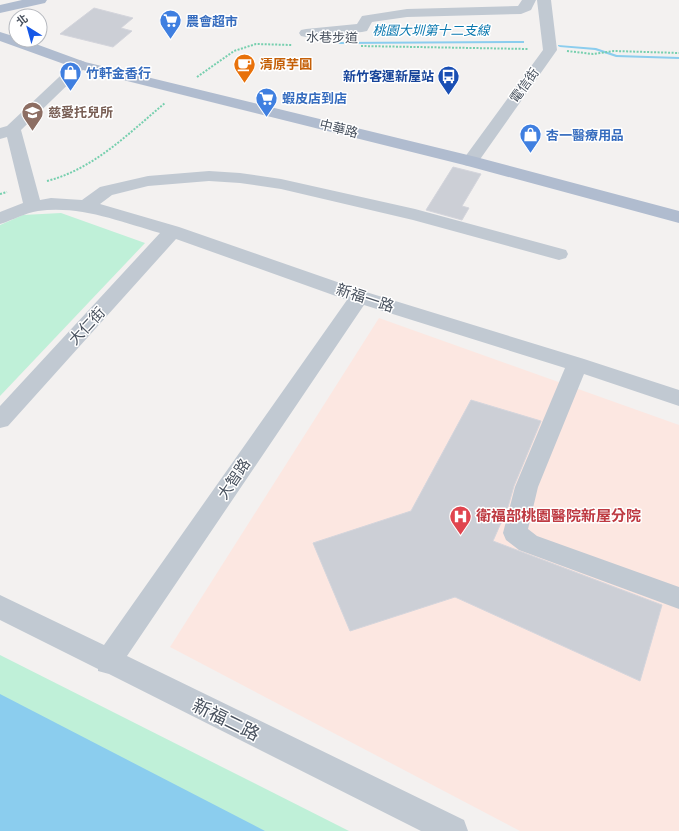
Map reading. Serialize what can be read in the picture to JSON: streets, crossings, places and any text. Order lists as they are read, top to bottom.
{
  "streets": {
    "main road": ["中華路"],
    "street": [
      "電信街",
      "新福一路",
      "大仁街",
      "大智路",
      "新福二路"
    ],
    "path": ["水巷步道"]
  },
  "crossings": [
    ["水巷步道", "電信街"],
    ["水巷步道", "中華路"],
    ["電信街", "中華路"],
    ["新福一路", "大仁街"],
    ["新福一路", "大智路"],
    ["大智路", "新福二路"]
  ],
  "water": ["桃園大圳第十二支線"],
  "places": {
    "supermarket": ["農會超市", "蝦皮店到店"],
    "cafe": ["清原芋圓"],
    "shop": ["竹軒金香行", "杏一醫療用品"],
    "bus stop": ["新竹客運新屋站"],
    "school or university": ["慈愛托兒所"],
    "hospital": ["衛福部桃園醫院新屋分院"]
  },
  "north": "top left"
}
